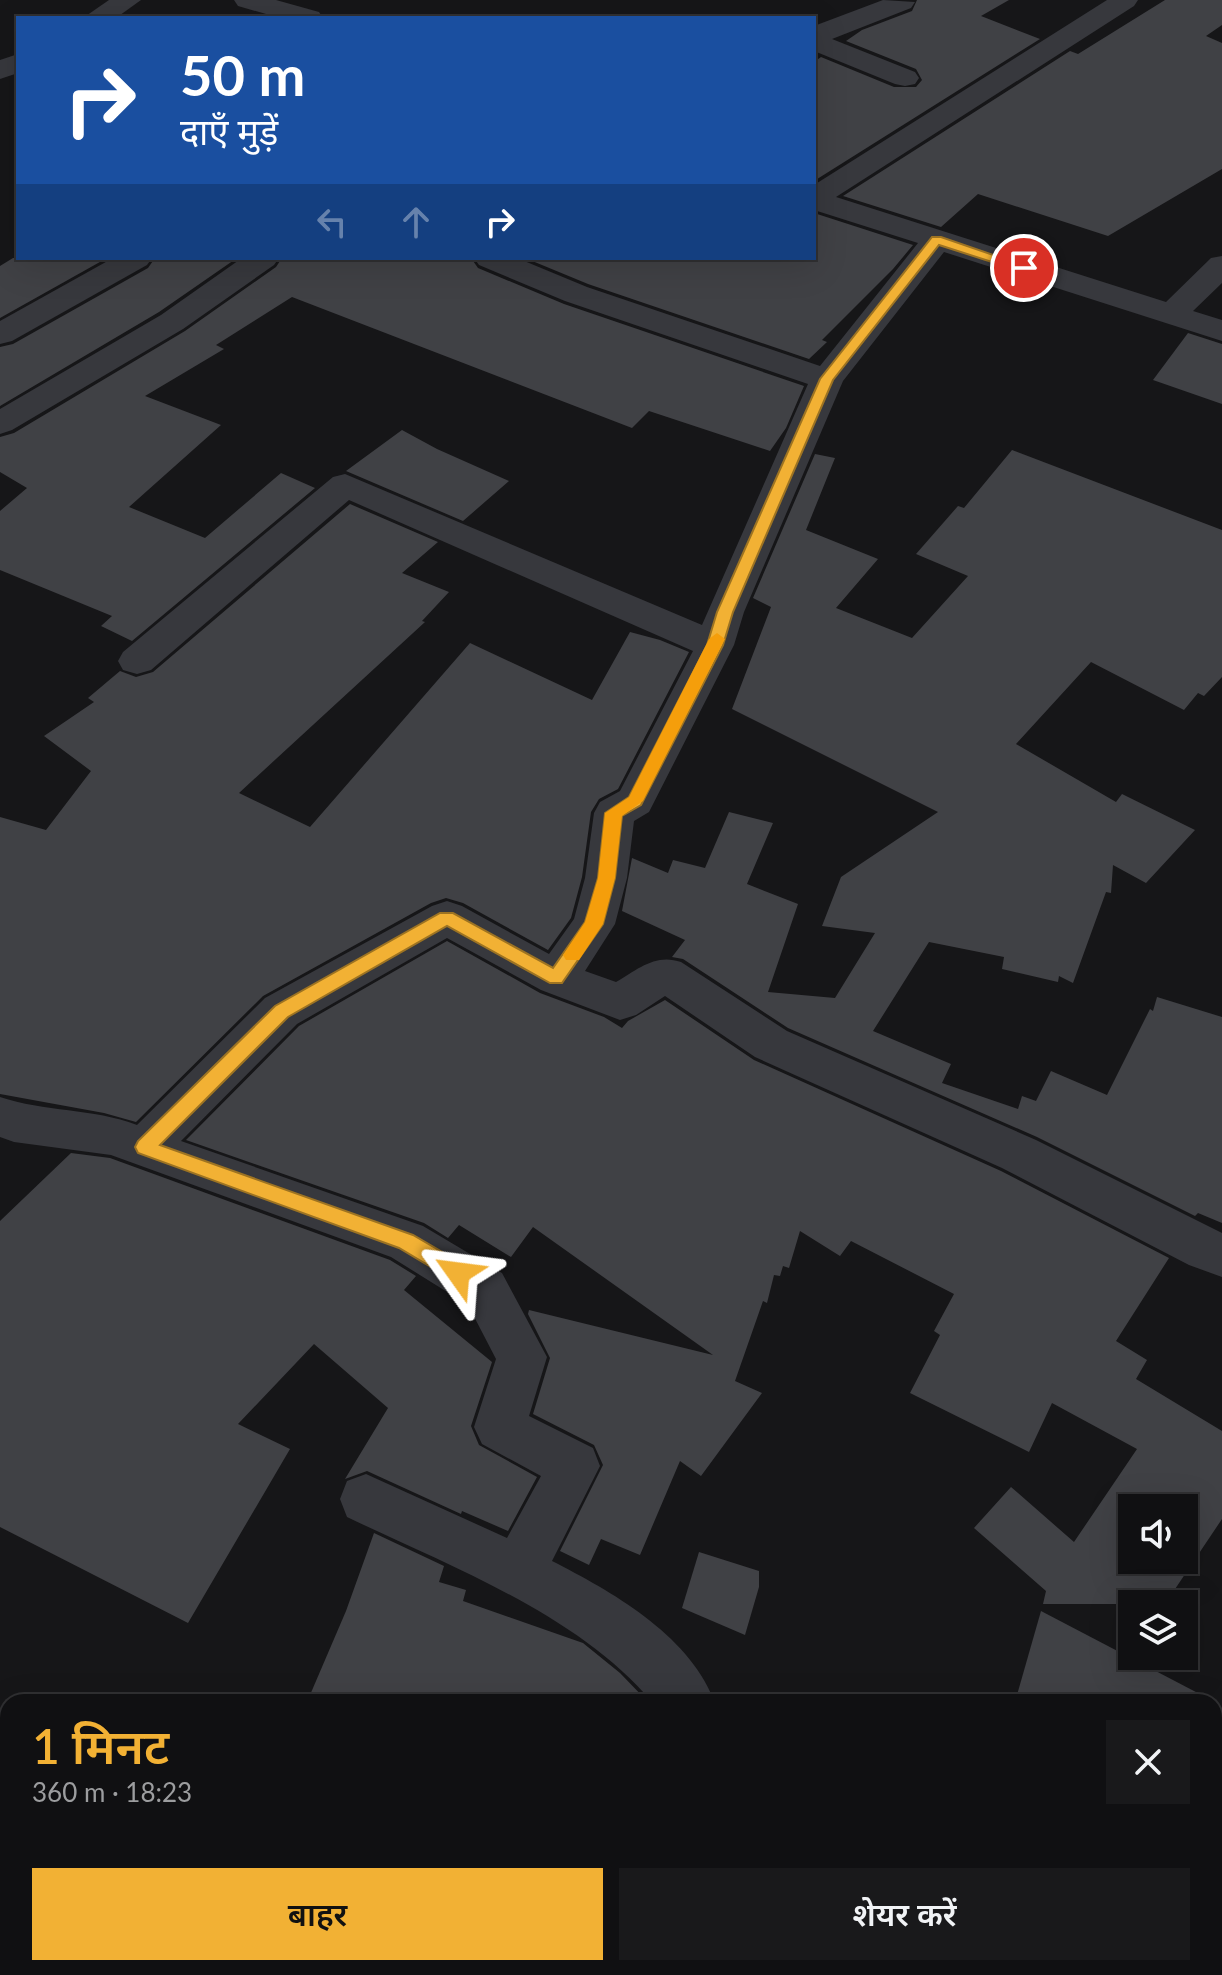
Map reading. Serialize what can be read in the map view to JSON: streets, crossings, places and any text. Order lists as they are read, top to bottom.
{
  "page": {
    "turn": ["50 m", "दाएँ मुड़ें"],
    "heading": ["1 मिनट", "360 m · 18:23"],
    "buttons": ["बाहर", "शेयर करें"]
  }
}
